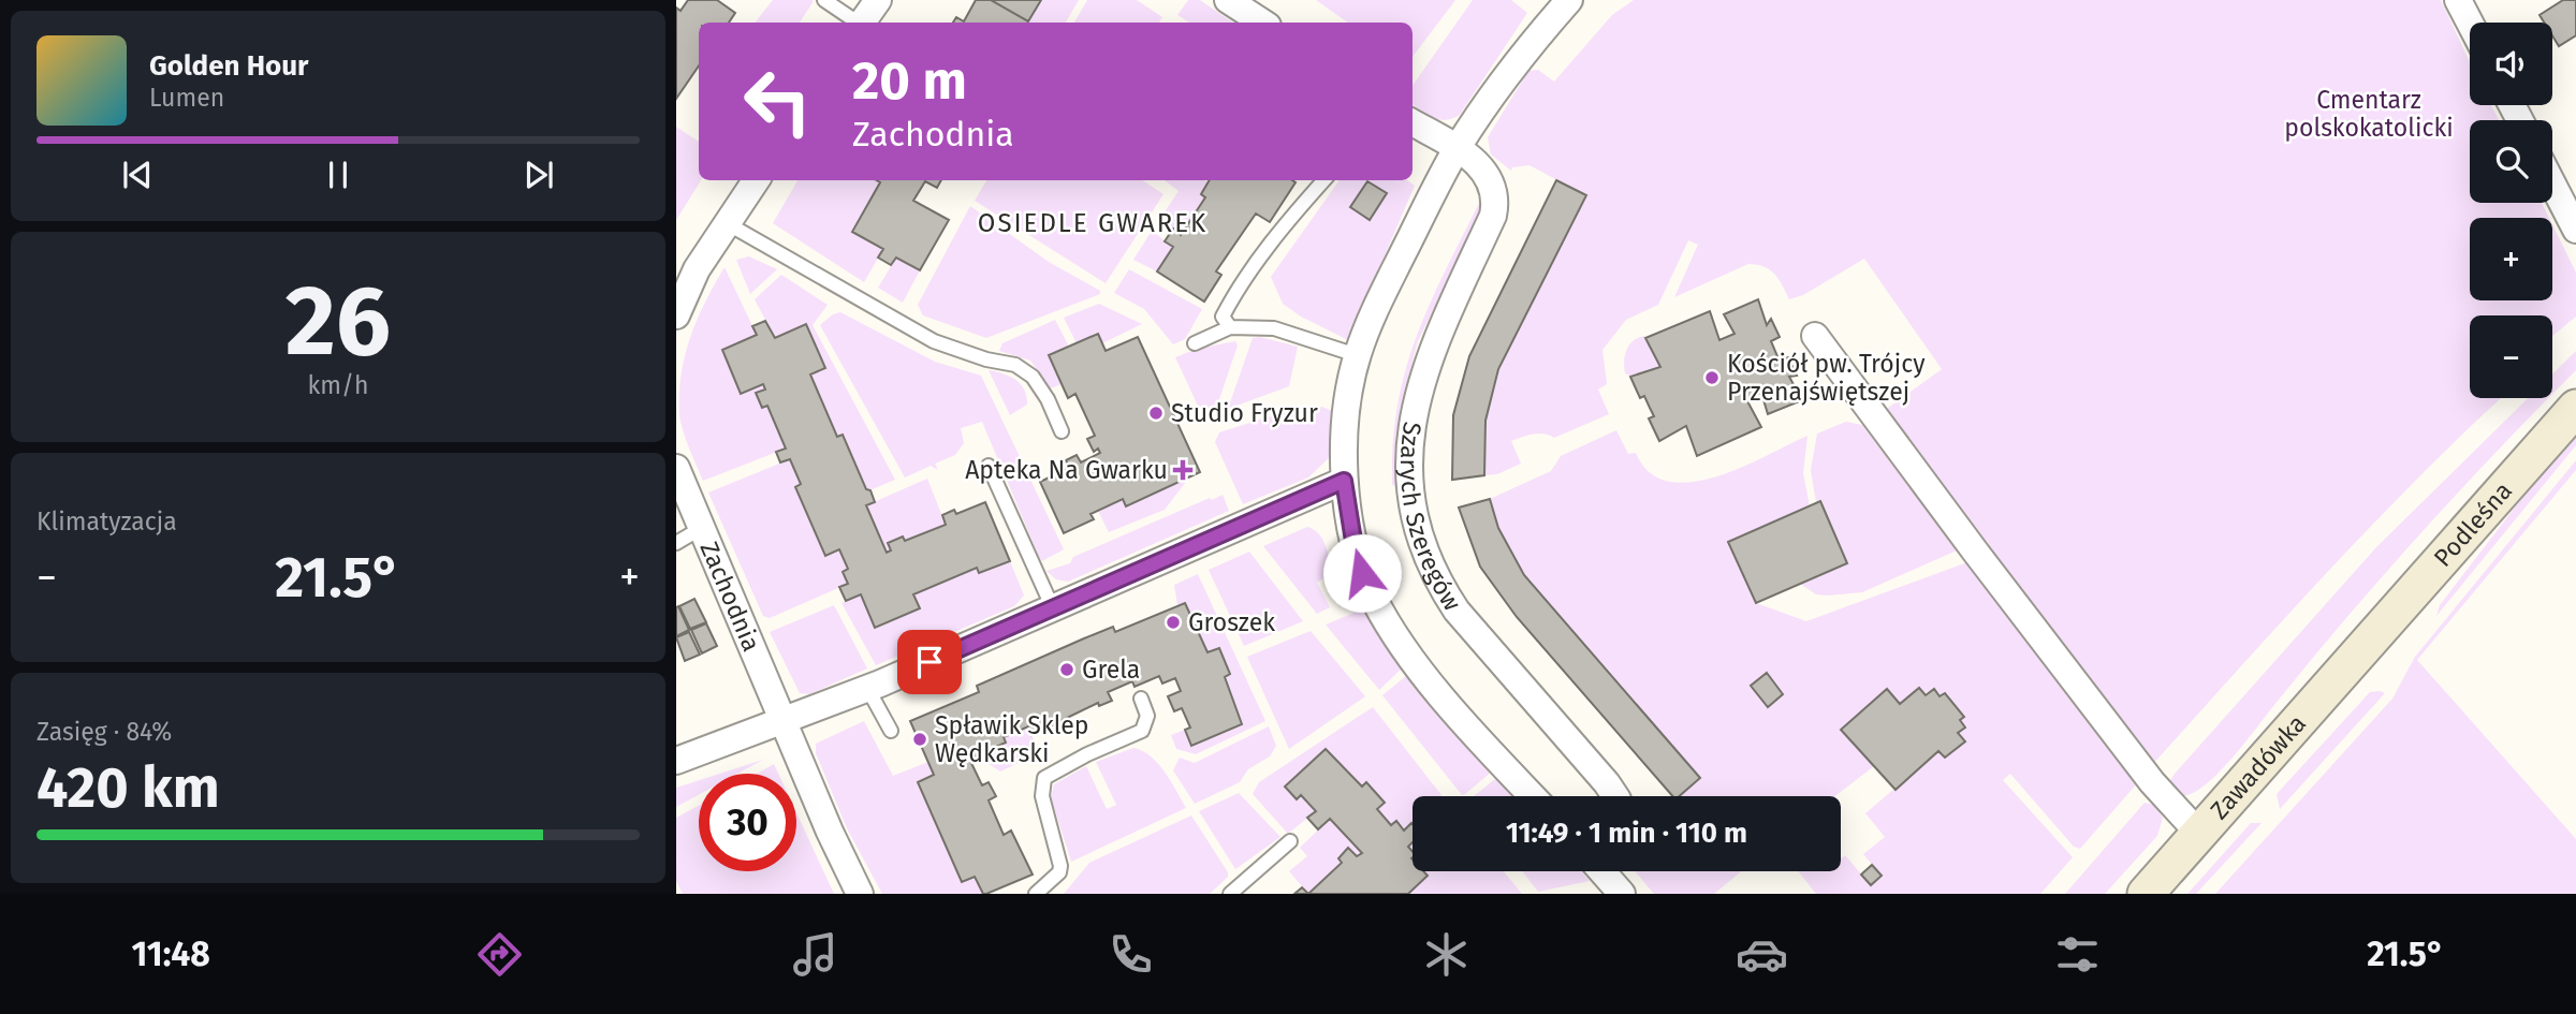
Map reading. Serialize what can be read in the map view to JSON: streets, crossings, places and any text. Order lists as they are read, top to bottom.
{
  "streets": {
    "main road": ["Podleśna", "Zawadówka"],
    "street": ["Szarych Szeregów", "Zachodnia"]
  },
  "crossings": [
    ["Podleśna", "Zawadówka"]
  ],
  "districts": ["OSIEDLE GWAREK"],
  "parks": ["Cmentarz polskokatolicki"],
  "places": {
    "other": [
      "Kościół pw. Trójcy Przenajświętszej",
      "Studio Fryzur",
      "Groszek",
      "Grela",
      "Spławik Sklep Wędkarski"
    ],
    "health": ["Apteka Na Gwarku"]
  },
  "page": {
    "map_buttons": ["+", "−"],
    "turn": ["20 m", "Zachodnia"],
    "song": ["Golden Hour", "Lumen"],
    "tile": [
      ["26", "km/h"],
      "Klimatyzacja",
      ["Zasięg · 84%", "420 km"]
    ],
    "heat": ["−", "21.5°", "+"],
    "limit": "30",
    "trip": "11:49 · 1 min · 110 m",
    "tabs": ["11:48", "21.5°"]
  }
}
